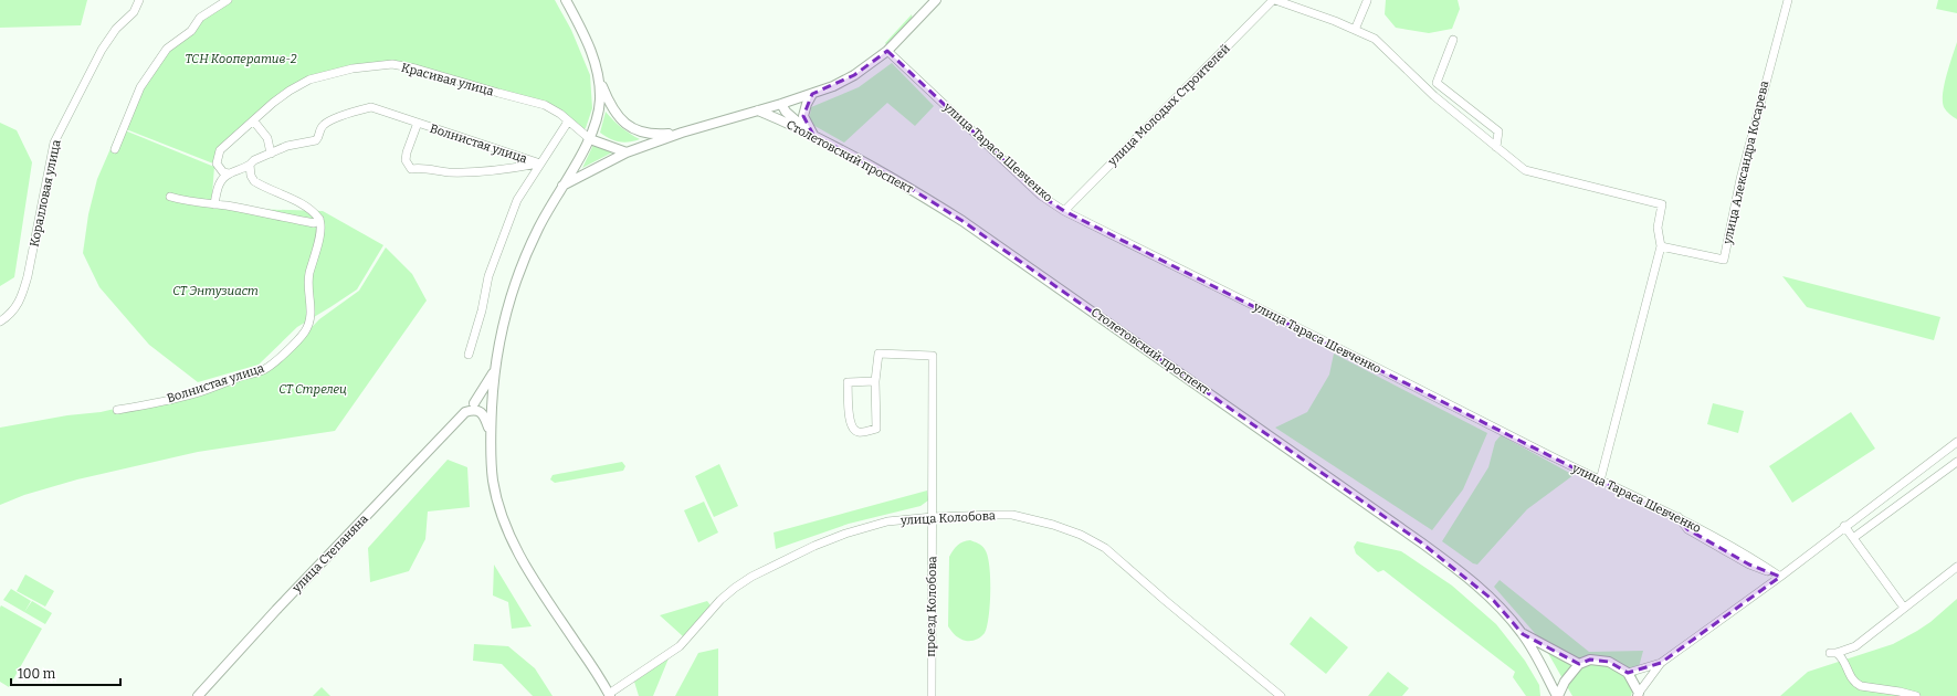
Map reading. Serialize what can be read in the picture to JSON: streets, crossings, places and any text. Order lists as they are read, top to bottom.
{
  "streets": {
    "main road": ["Столетовский проспект", "улица Степаняна"],
    "street": [
      "Красивая улица",
      "улица Молодых Строителей",
      "Волнистая улица",
      "улица Тараса Шевченко",
      "улица Александра Косарева",
      "Коралловая улица",
      "улица Колобова",
      "проезд Колобова"
    ]
  },
  "crossings": [
    ["Красивая улица", "Волнистая улица"],
    ["улица Молодых Строителей", "улица Тараса Шевченко"],
    ["улица Колобова", "проезд Колобова"]
  ],
  "parks": ["ТСН Кооператив-2", "СТ Энтузиаст", "СТ Стрелец"],
  "scale_bar": "100 m"
}
